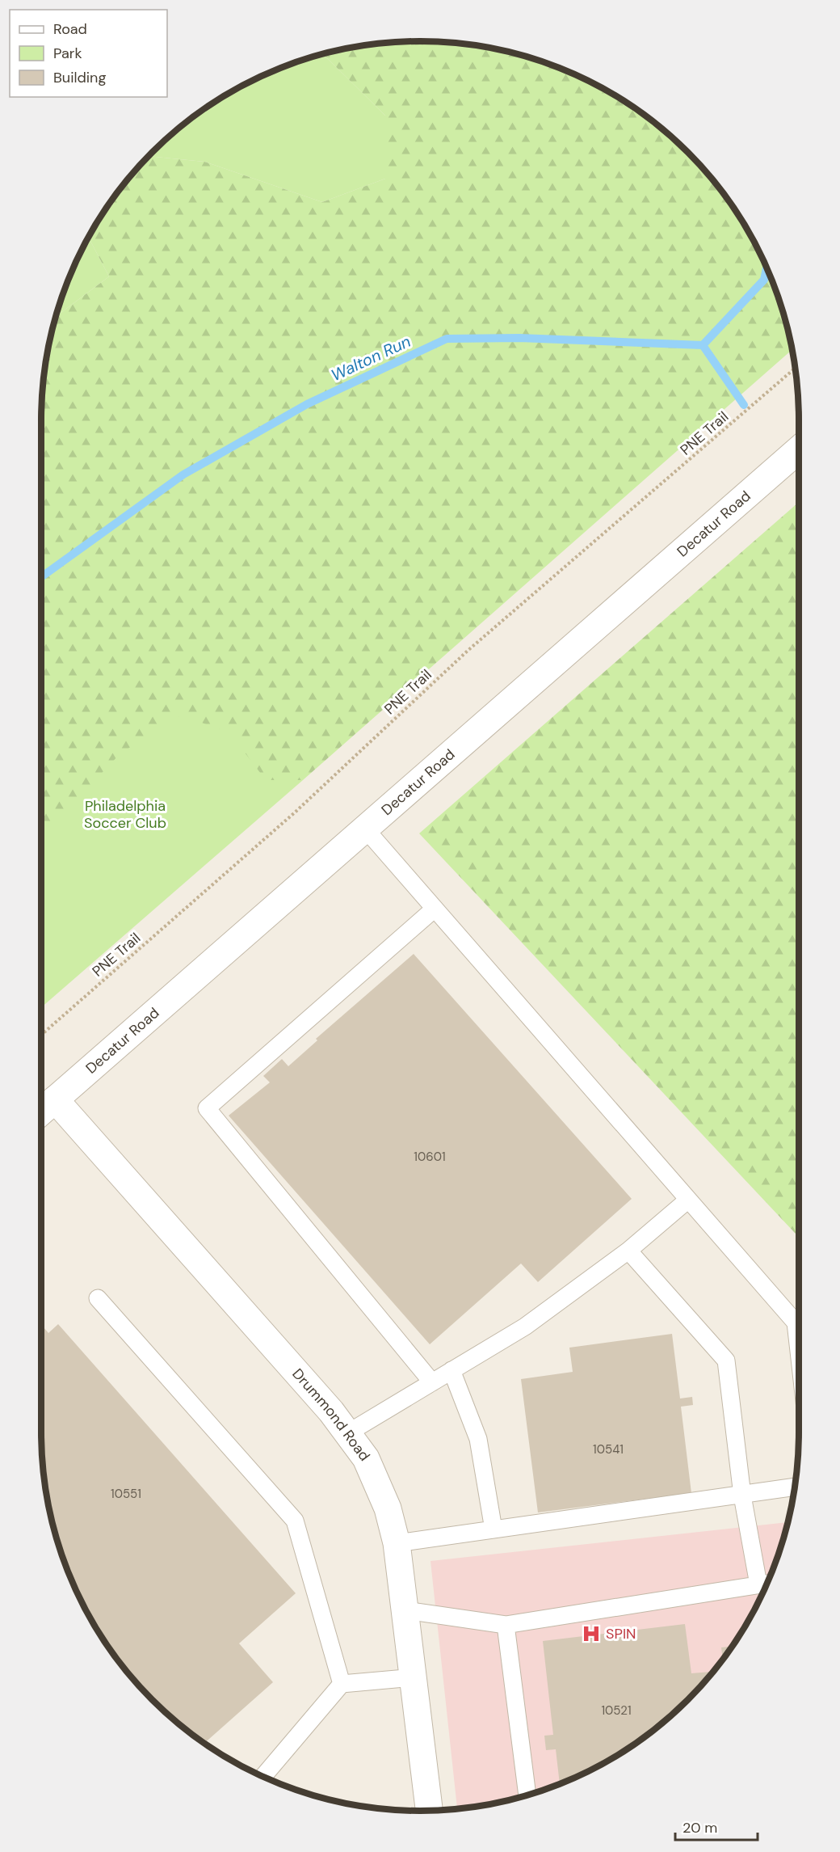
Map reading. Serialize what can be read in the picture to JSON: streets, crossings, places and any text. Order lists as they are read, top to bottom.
{
  "streets": {
    "street": ["Decatur Road", "Drummond Road"],
    "path": ["PNE Trail"]
  },
  "crossings": [
    ["Decatur Road", "Drummond Road"]
  ],
  "water": ["Walton Run"],
  "parks": ["Philadelphia Soccer Club"],
  "places": {
    "hospital": ["SPIN"]
  },
  "house_numbers": [
    "10601",
    "10541",
    "10551",
    "10521"
  ],
  "legend": ["Road", "Park", "Building"],
  "scale_bar": "20 m"
}
